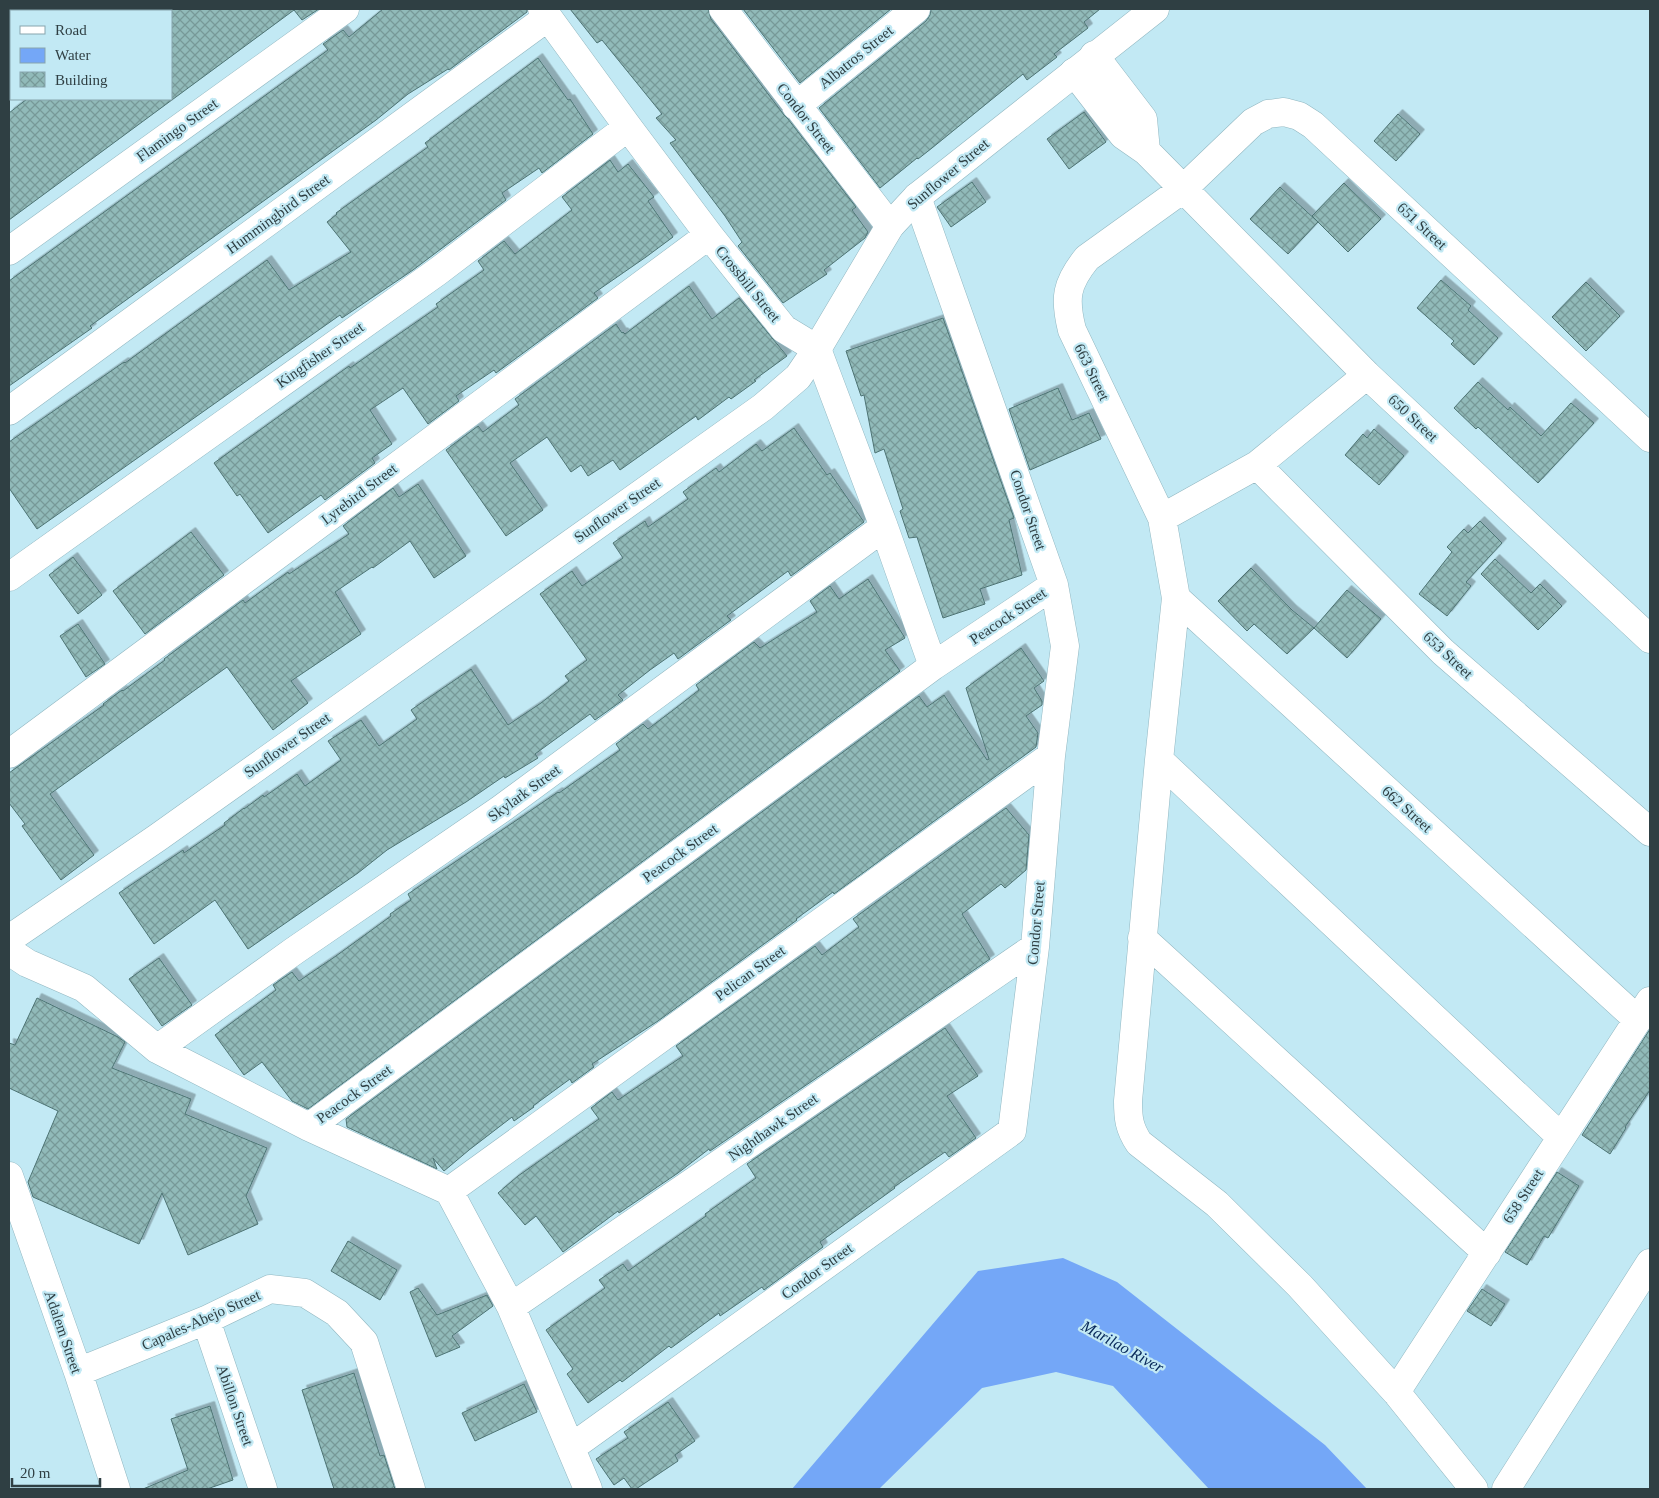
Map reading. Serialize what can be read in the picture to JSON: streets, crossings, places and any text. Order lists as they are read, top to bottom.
{
  "streets": {
    "street": [
      "Albatros Street",
      "Condor Street",
      "Flamingo Street",
      "Sunflower Street",
      "Hummingbird Street",
      "651 Street",
      "Crossbill Street",
      "Kingfisher Street",
      "663 Street",
      "650 Street",
      "Lyrebird Street",
      "Peacock Street",
      "653 Street",
      "Skylark Street",
      "662 Street",
      "Pelican Street",
      "Nighthawk Street",
      "658 Street",
      "Capales-Abejo Street",
      "Adalem Street",
      "Abillon Street"
    ]
  },
  "crossings": [
    ["Albatros Street", "Condor Street"],
    ["Condor Street", "Sunflower Street"],
    ["Condor Street", "Peacock Street"],
    ["Condor Street", "Pelican Street"],
    ["Condor Street", "Nighthawk Street"],
    ["Sunflower Street", "Crossbill Street"],
    ["Sunflower Street", "650 Street"],
    ["Hummingbird Street", "Crossbill Street"],
    ["651 Street", "663 Street"],
    ["651 Street", "650 Street"],
    ["Crossbill Street", "Kingfisher Street"],
    ["Crossbill Street", "Lyrebird Street"],
    ["663 Street", "650 Street"],
    ["663 Street", "662 Street"],
    ["663 Street", "658 Street"],
    ["662 Street", "658 Street"],
    ["Capales-Abejo Street", "Adalem Street"],
    ["Capales-Abejo Street", "Abillon Street"]
  ],
  "water": ["Marilao River"],
  "legend": ["Road", "Water", "Building"],
  "scale_bar": "20 m"
}
